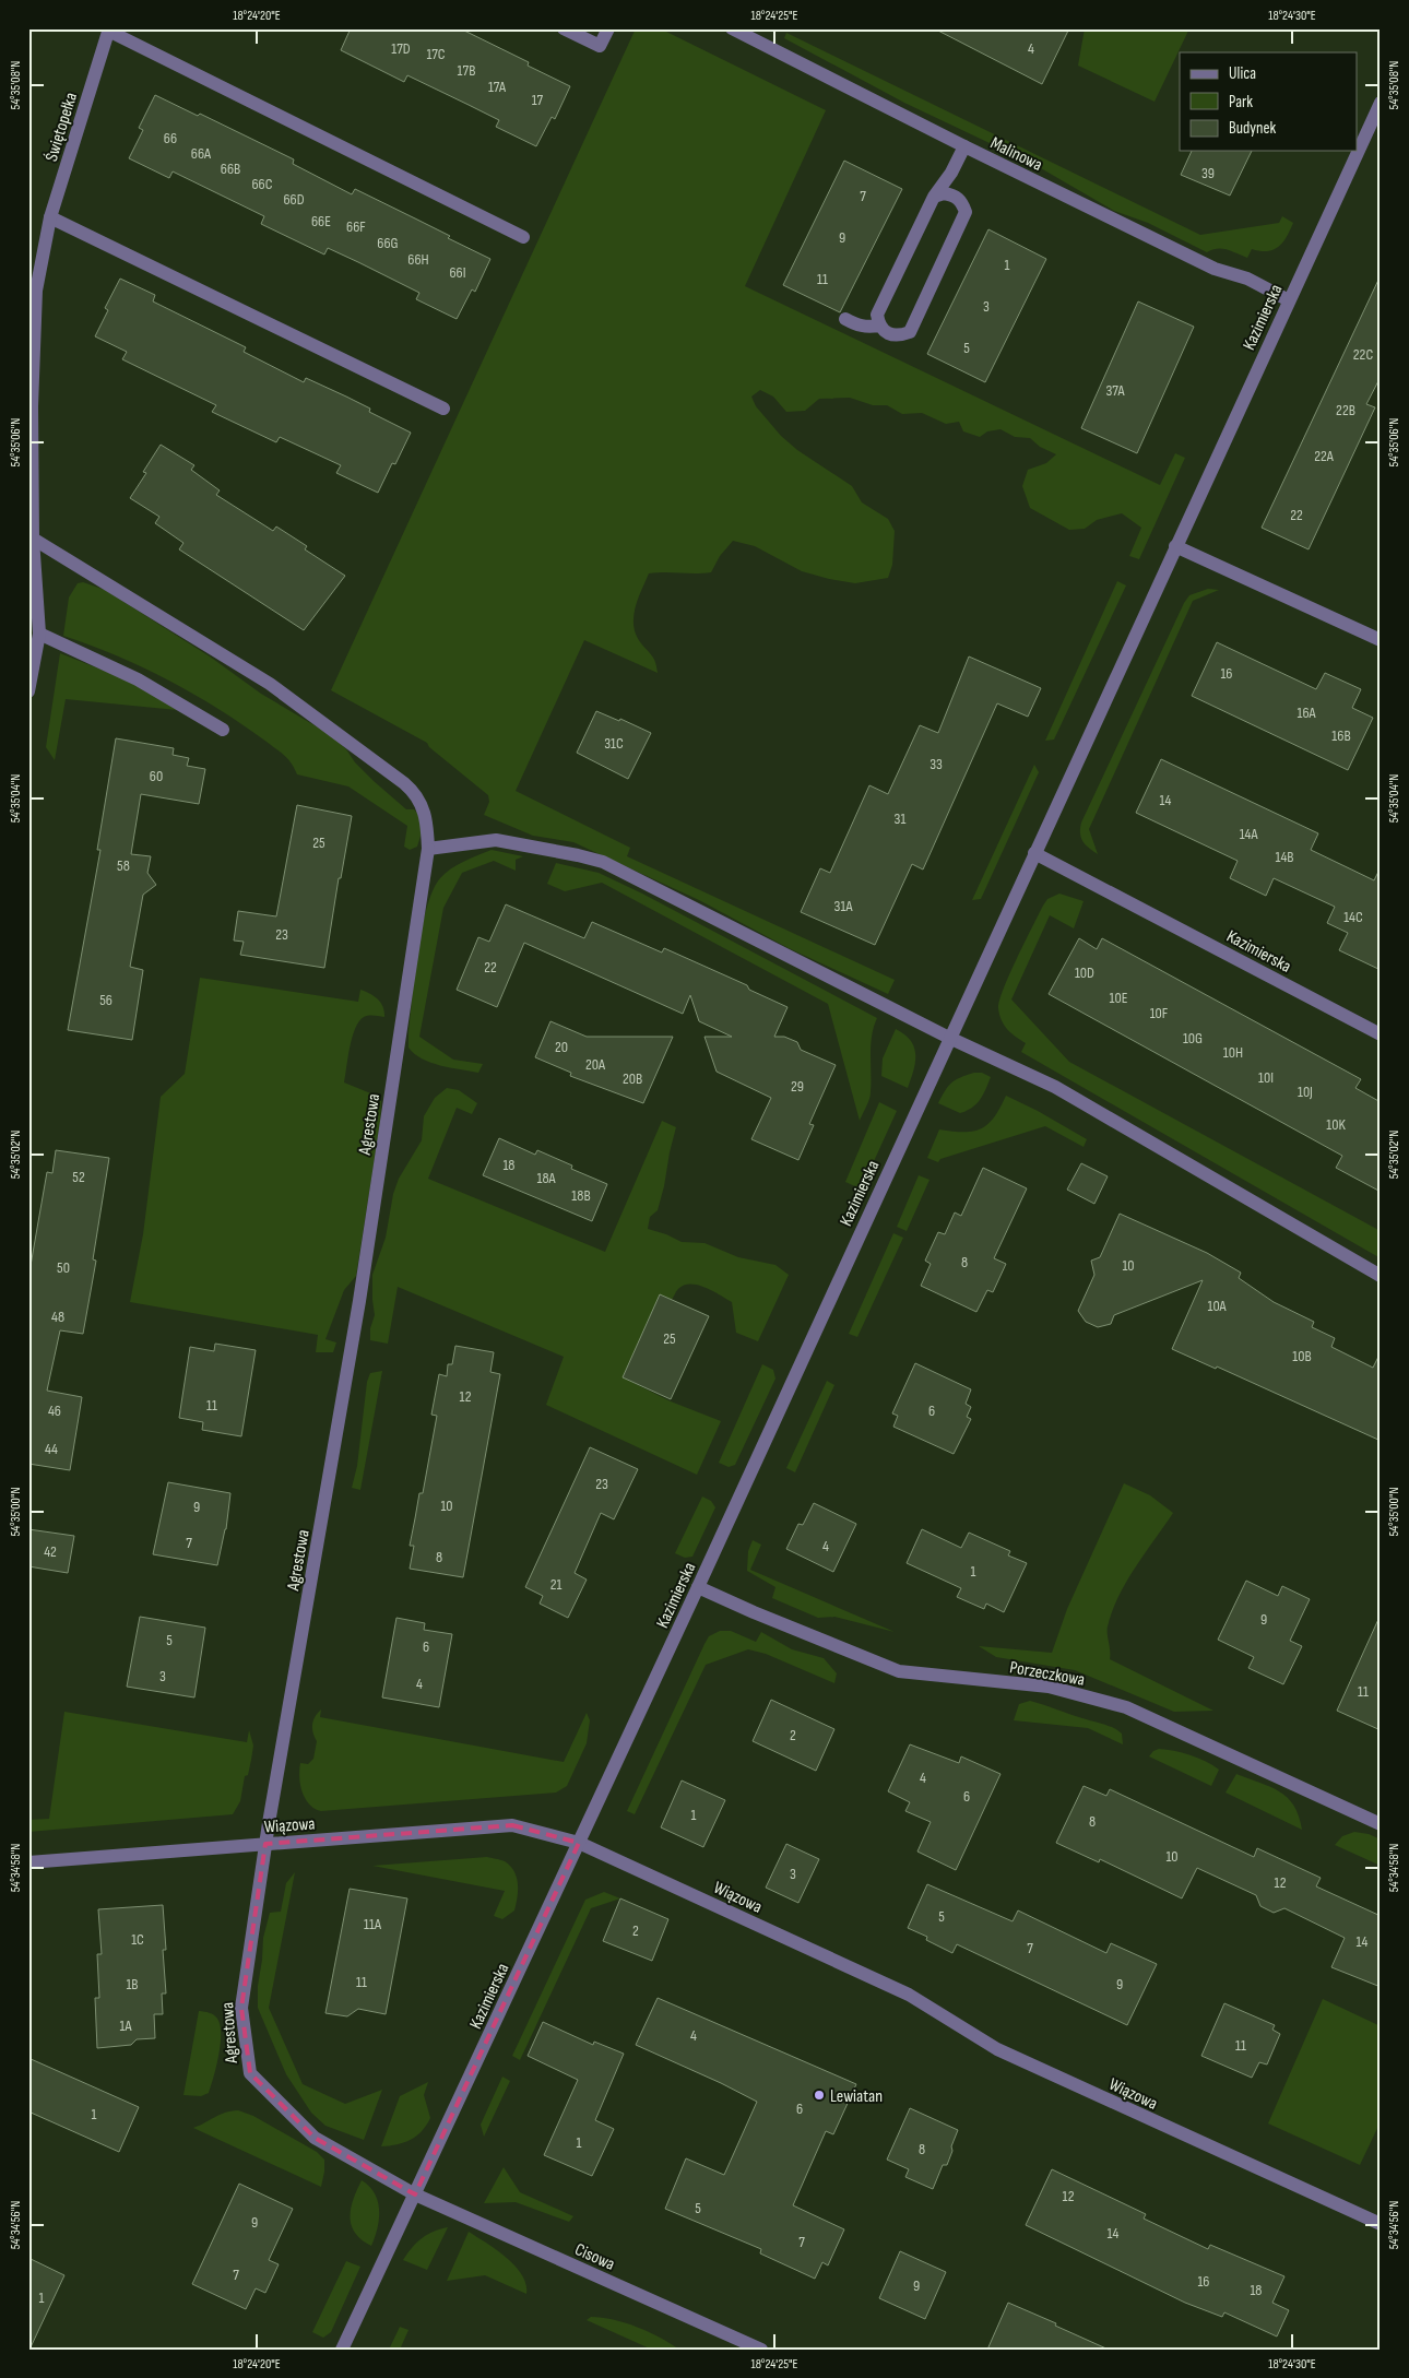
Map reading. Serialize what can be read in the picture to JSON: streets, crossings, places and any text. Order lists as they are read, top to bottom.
{
  "streets": {
    "street": [
      "Świętopełka",
      "Malinowa",
      "Kazimierska",
      "Agrestowa",
      "Porzeczkowa",
      "Wiązowa",
      "Cisowa"
    ]
  },
  "crossings": [
    ["Świętopełka", "Agrestowa"],
    ["Malinowa", "Kazimierska"],
    ["Kazimierska", "Agrestowa"],
    ["Kazimierska", "Porzeczkowa"],
    ["Kazimierska", "Wiązowa"],
    ["Kazimierska", "Cisowa"],
    ["Agrestowa", "Wiązowa"],
    ["Agrestowa", "Cisowa"]
  ],
  "places": ["Lewiatan"],
  "house_numbers": [
    "17D",
    "4",
    "17C",
    "17B",
    "17A",
    "17",
    "66",
    "66A",
    "66B",
    "39",
    "66C",
    "7",
    "66D",
    "66E",
    "66F",
    "9",
    "66G",
    "66H",
    "1",
    "66I",
    "11",
    "3",
    "5",
    "22C",
    "37A",
    "22B",
    "22A",
    "22",
    "16",
    "16A",
    "16B",
    "31C",
    "33",
    "60",
    "14",
    "31",
    "14A",
    "25",
    "14B",
    "58",
    "31A",
    "14C",
    "23",
    "22",
    "10D",
    "10E",
    "56",
    "10F",
    "10G",
    "20",
    "10H",
    "20A",
    "10I",
    "20B",
    "29",
    "10J",
    "10K",
    "18",
    "52",
    "18A",
    "18B",
    "8",
    "10",
    "50",
    "10A",
    "48",
    "25",
    "10B",
    "12",
    "11",
    "46",
    "6",
    "44",
    "23",
    "10",
    "9",
    "7",
    "4",
    "42",
    "8",
    "1",
    "21",
    "9",
    "5",
    "6",
    "3",
    "4",
    "11",
    "2",
    "4",
    "6",
    "1",
    "8",
    "10",
    "3",
    "12",
    "5",
    "11A",
    "2",
    "1C",
    "14",
    "7",
    "11",
    "1B",
    "9",
    "1A",
    "4",
    "11",
    "6",
    "1",
    "1",
    "8",
    "12",
    "5",
    "9",
    "14",
    "7",
    "7",
    "16",
    "9",
    "18",
    "1"
  ],
  "legend": ["Ulica", "Park", "Budynek"],
  "coordinates": [
    "18°24'20\"E",
    "18°24'25\"E",
    "18°24'30\"E",
    "54°35'08\"N",
    "54°35'06\"N",
    "54°35'04\"N",
    "54°35'02\"N",
    "54°35'00\"N",
    "54°34'58\"N",
    "54°34'56\"N"
  ]
}
